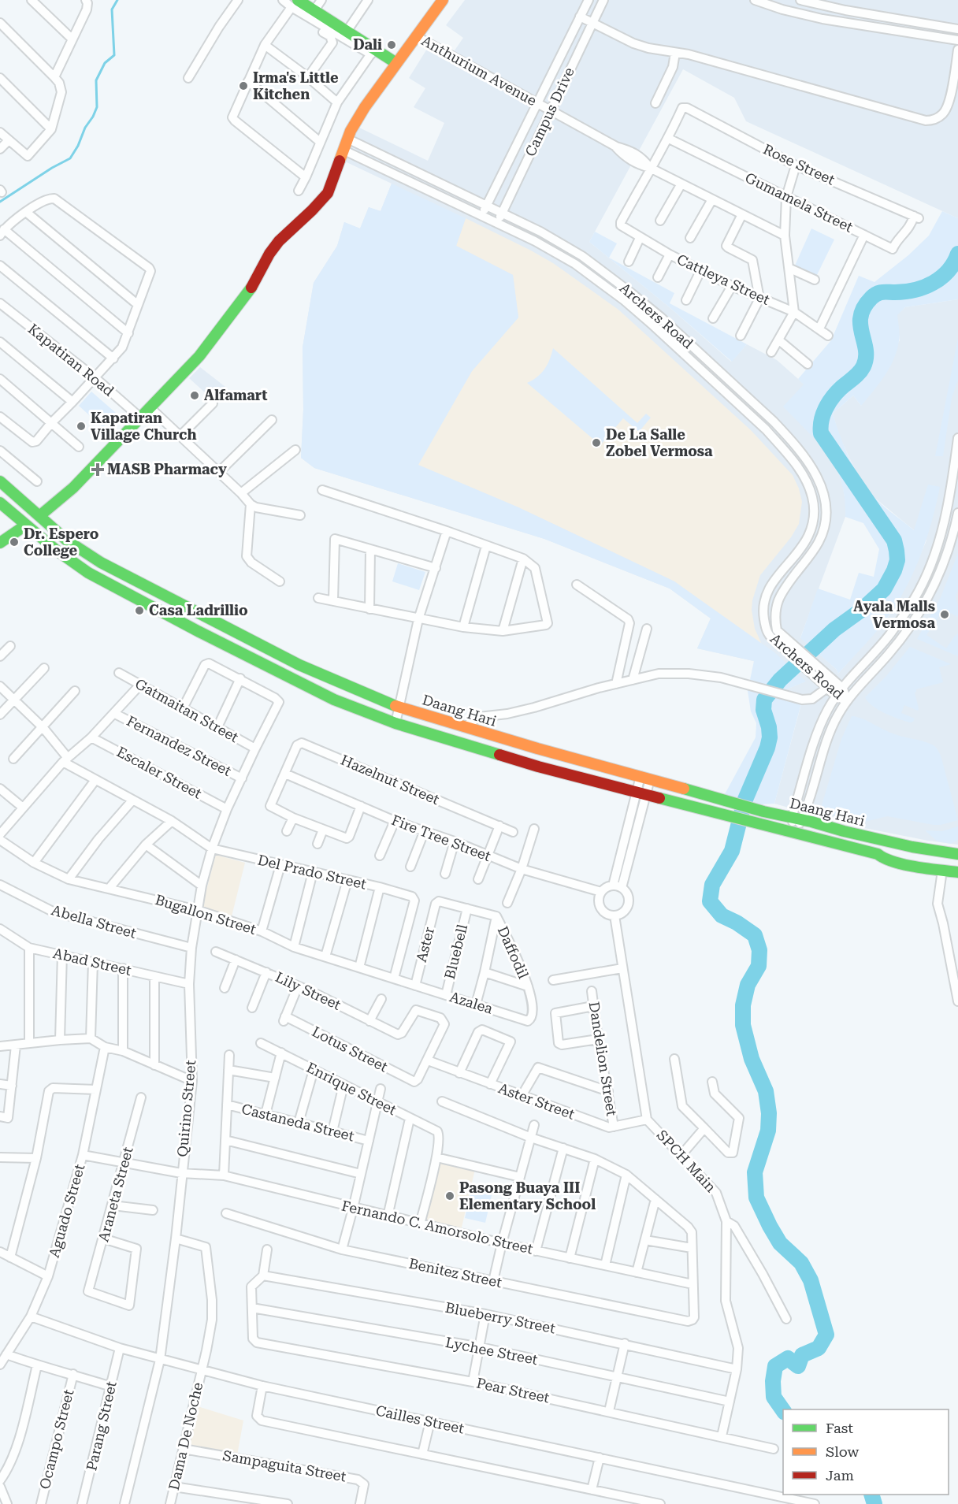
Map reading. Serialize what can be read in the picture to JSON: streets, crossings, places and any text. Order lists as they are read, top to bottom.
{
  "streets": {
    "main road": ["Daang Hari"],
    "street": [
      "Anthurium Avenue",
      "Campus Drive",
      "Rose Street",
      "Gumamela Street",
      "Cattleya Street",
      "Archers Road",
      "Kapatiran Road",
      "Gatmaitan Street",
      "Fernandez Street",
      "Escaler Street",
      "Hazelnut Street",
      "Fire Tree Street",
      "Del Prado Street",
      "Bugallon Street",
      "Abella Street",
      "Aster",
      "Bluebell",
      "Daffodil",
      "Abad Street",
      "Lily Street",
      "Azalea",
      "Lotus Street",
      "Dandelion Street",
      "Enrique Street",
      "Aster Street",
      "Quirino Street",
      "Castaneda Street",
      "SPCH Main",
      "Araneta Street",
      "Aguado Street",
      "Fernando C. Amorsolo Street",
      "Benitez Street",
      "Blueberry Street",
      "Lychee Street",
      "Pear Street",
      "Cailles Street",
      "Parang Street",
      "Dama De Noche",
      "Ocampo Street",
      "Sampaguita Street"
    ]
  },
  "crossings": [
    ["Anthurium Avenue", "Campus Drive"],
    ["Anthurium Avenue", "Cattleya Street"],
    ["Campus Drive", "Archers Road"],
    ["Rose Street", "Gumamela Street"],
    ["Gatmaitan Street", "Quirino Street"],
    ["Fernandez Street", "Quirino Street"],
    ["Escaler Street", "Quirino Street"],
    ["Hazelnut Street", "Fire Tree Street"],
    ["Fire Tree Street", "SPCH Main"],
    ["Del Prado Street", "Bugallon Street"],
    ["Del Prado Street", "Quirino Street"],
    ["Bugallon Street", "Aster"],
    ["Bugallon Street", "Azalea"],
    ["Bugallon Street", "Quirino Street"],
    ["Abella Street", "Quirino Street"],
    ["Aster", "Daffodil"],
    ["Aster", "Azalea"],
    ["Bluebell", "Daffodil"],
    ["Bluebell", "Azalea"],
    ["Daffodil", "Azalea"],
    ["Abad Street", "Quirino Street"],
    ["Lily Street", "Lotus Street"],
    ["Lily Street", "Aster Street"],
    ["Lotus Street", "Aster Street"],
    ["Dandelion Street", "Aster Street"],
    ["Aster Street", "SPCH Main"],
    ["Quirino Street", "Fernando C. Amorsolo Street"],
    ["Quirino Street", "Cailles Street"],
    ["Quirino Street", "Dama De Noche"],
    ["SPCH Main", "Blueberry Street"],
    ["SPCH Main", "Lychee Street"],
    ["SPCH Main", "Pear Street"],
    ["Araneta Street", "Fernando C. Amorsolo Street"],
    ["Aguado Street", "Fernando C. Amorsolo Street"],
    ["Aguado Street", "Cailles Street"],
    ["Fernando C. Amorsolo Street", "Benitez Street"],
    ["Lychee Street", "Pear Street"],
    ["Cailles Street", "Parang Street"],
    ["Cailles Street", "Dama De Noche"],
    ["Dama De Noche", "Sampaguita Street"]
  ],
  "places": {
    "other": [
      "Dali",
      "Irma's Little Kitchen",
      "Alfamart",
      "Kapatiran Village Church",
      "De La Salle Zobel Vermosa",
      "Dr. Espero College",
      "Casa Ladrillio",
      "Ayala Malls Vermosa",
      "Pasong Buaya III Elementary School"
    ],
    "health": ["MASB Pharmacy"]
  },
  "legend": ["Fast", "Slow", "Jam"]
}
